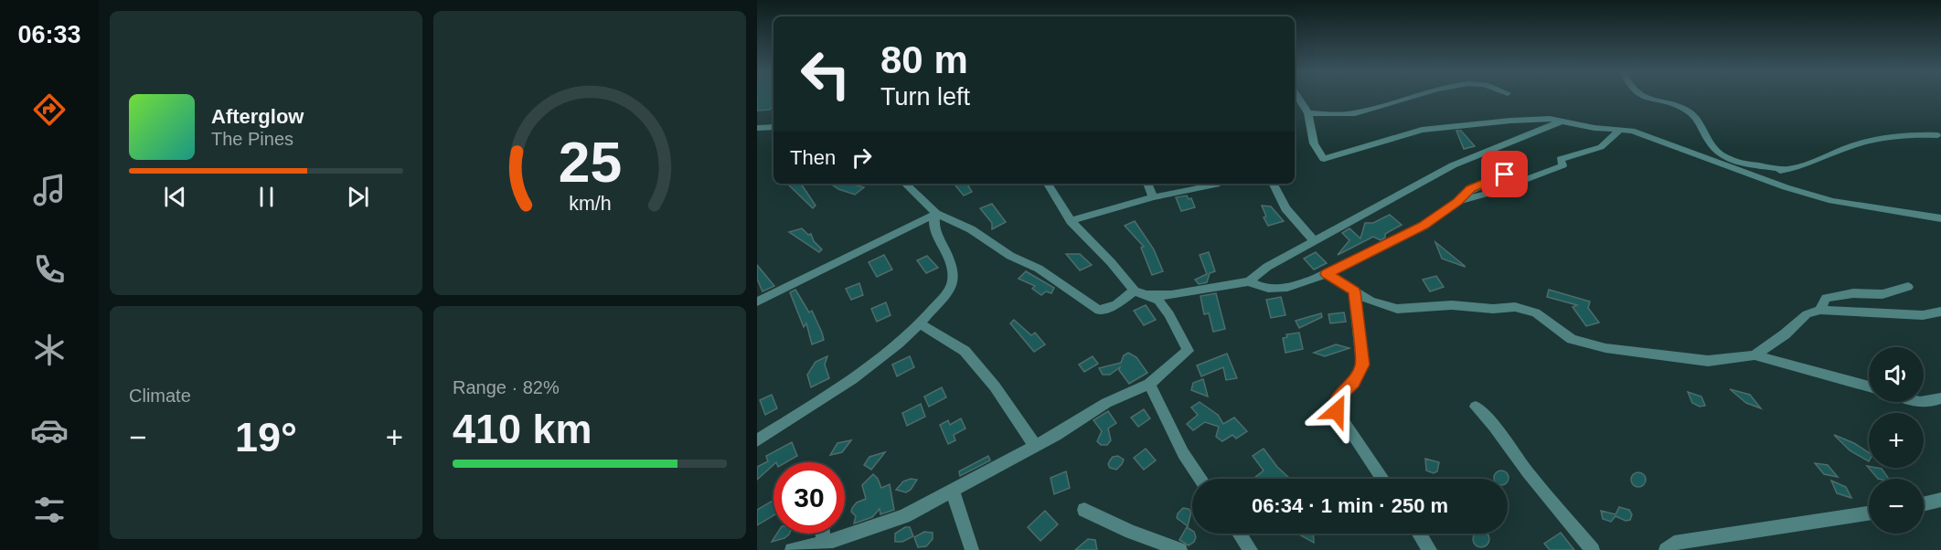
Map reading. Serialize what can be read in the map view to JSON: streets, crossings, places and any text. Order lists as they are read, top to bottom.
{
  "page": {
    "tabs": "06:33",
    "turn": ["80 m", "Turn left"],
    "song": ["Afterglow", "The Pines"],
    "then": "Then",
    "tile": [
      "Climate",
      ["Range · 82%", "410 km"]
    ],
    "map_buttons": ["+", "−"],
    "heat": ["−", "19°", "+"],
    "limit": "30",
    "trip": "06:34 · 1 min · 250 m",
    "gauge": ["25", "km/h"]
  }
}
